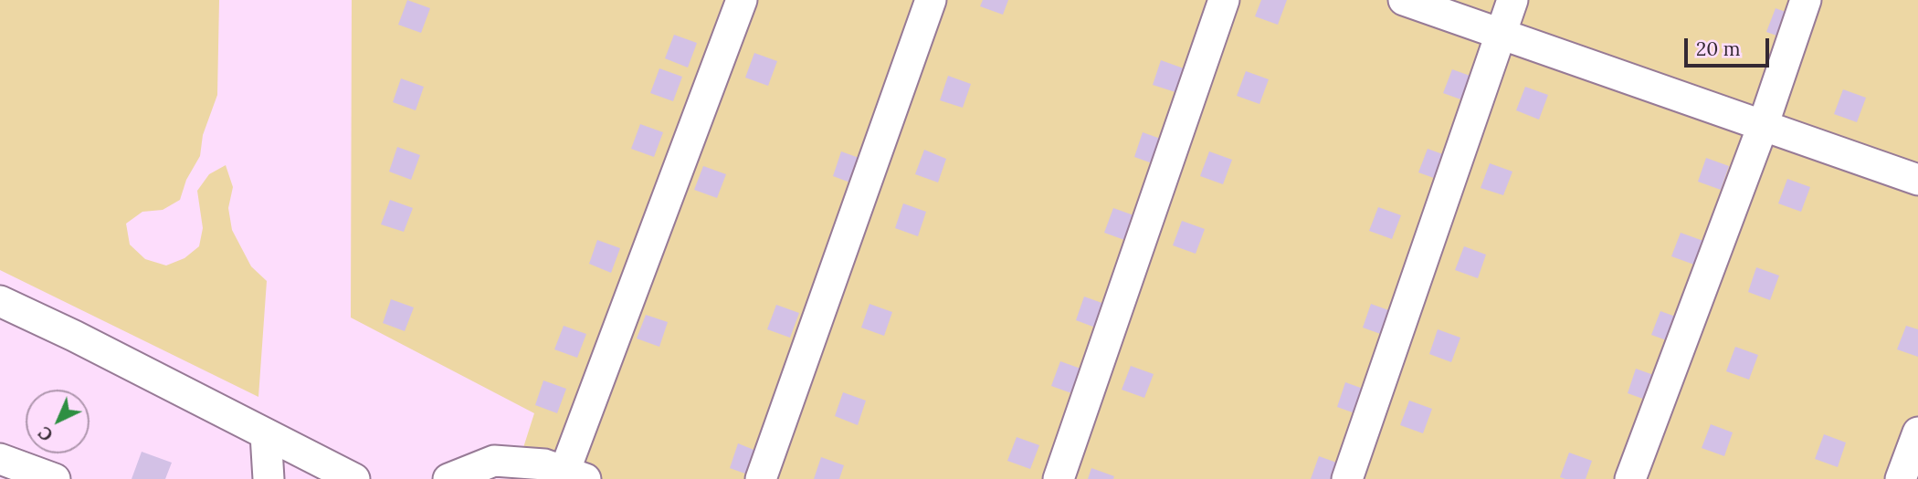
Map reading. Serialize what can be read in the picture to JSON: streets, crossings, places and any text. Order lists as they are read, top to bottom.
{
  "scale_bar": "20 m",
  "north": "bottom left"
}
